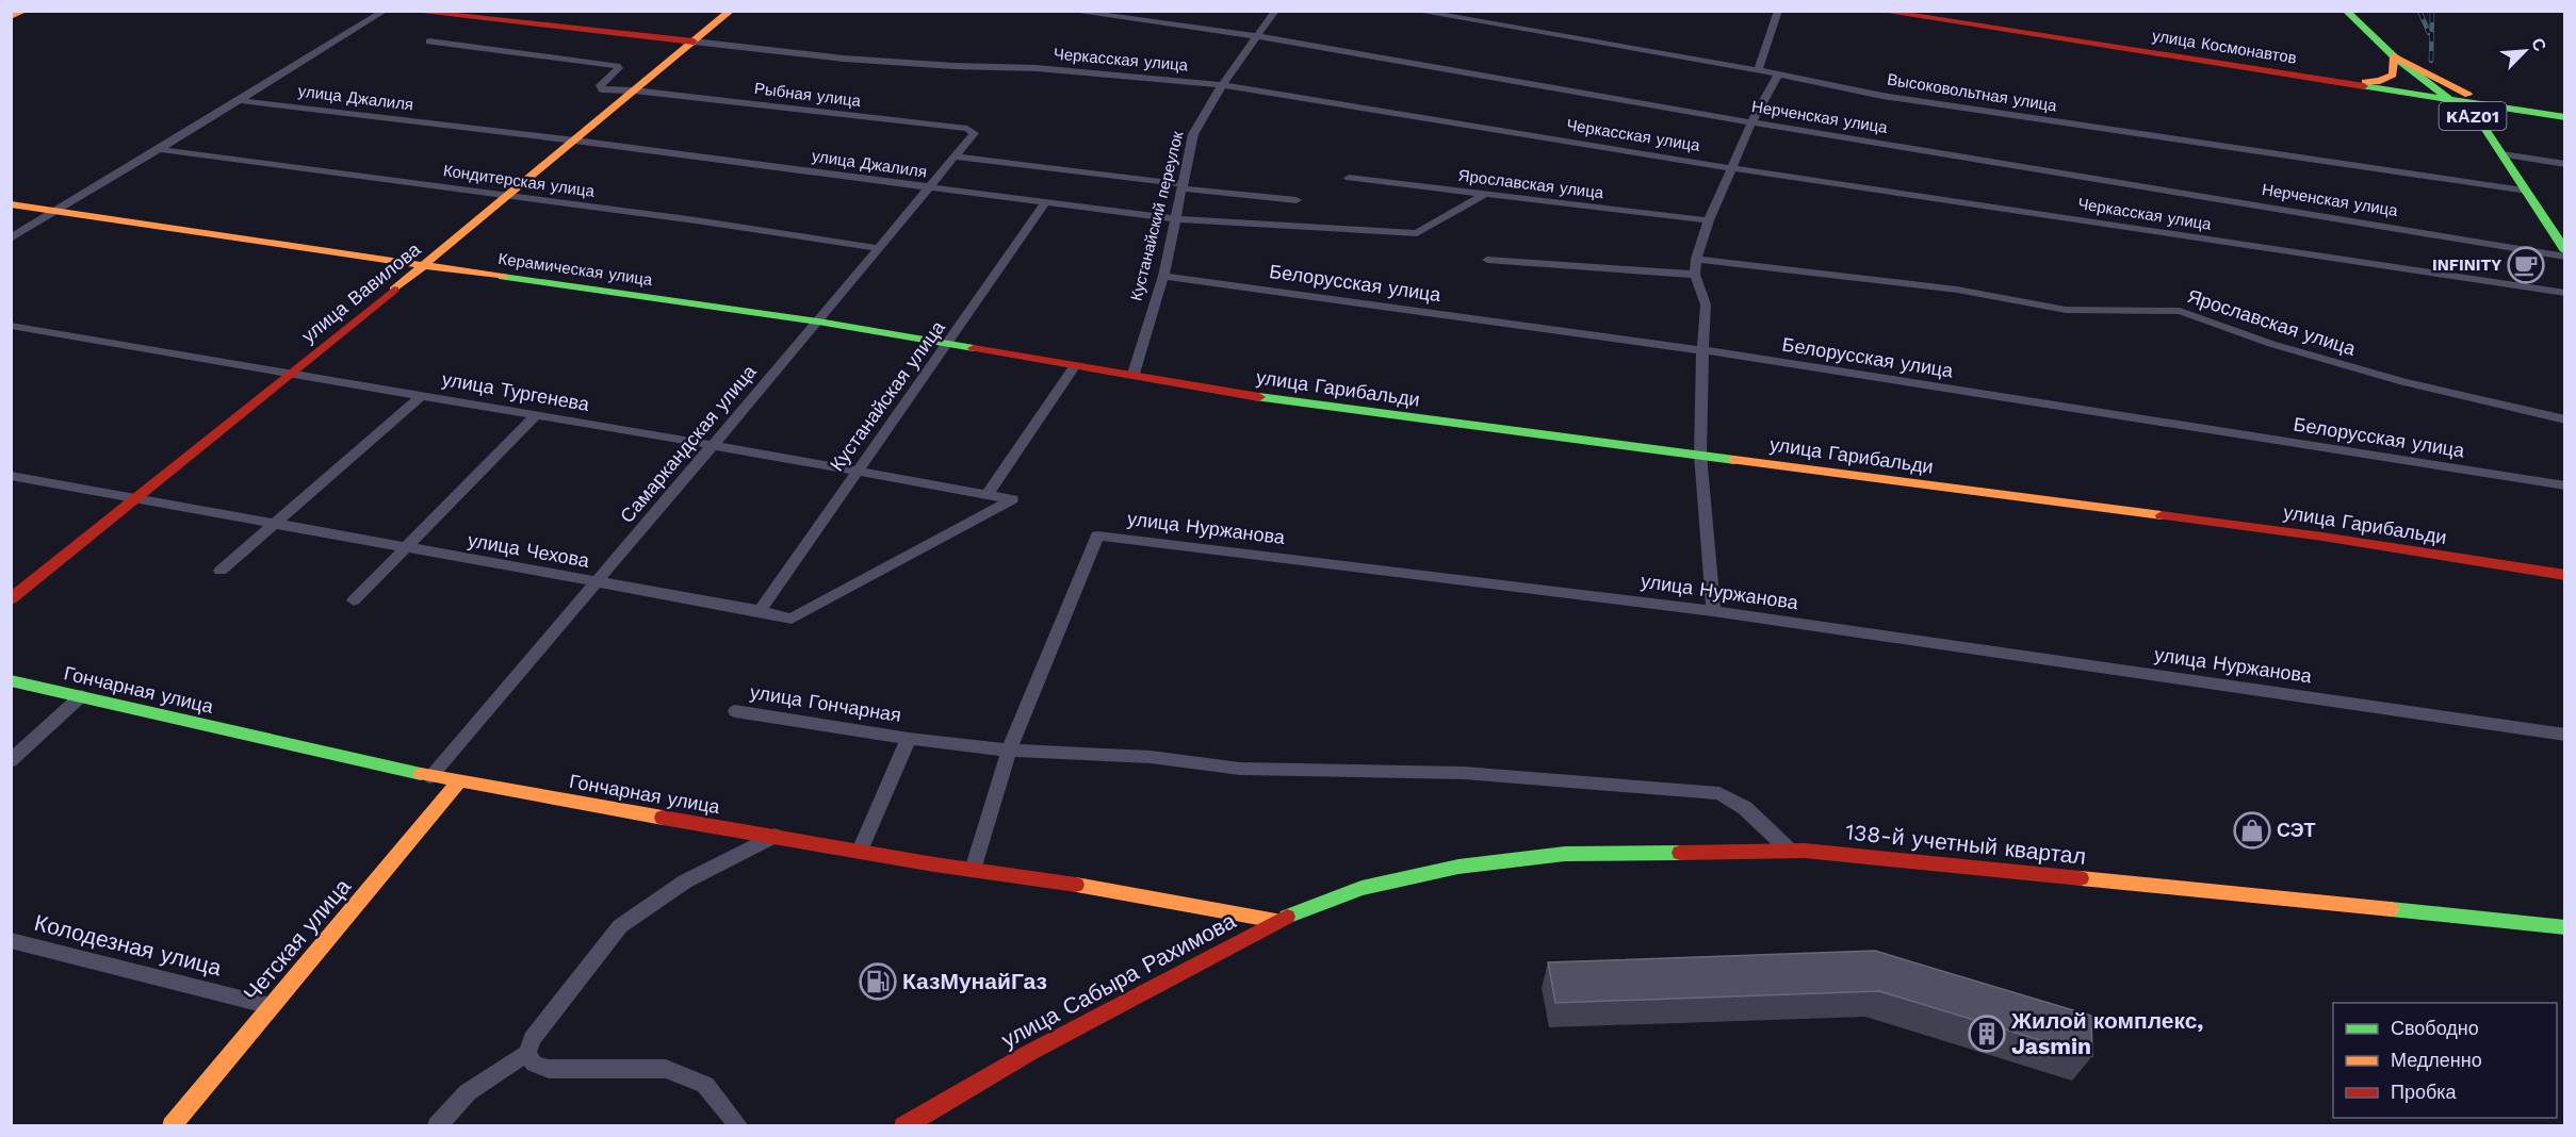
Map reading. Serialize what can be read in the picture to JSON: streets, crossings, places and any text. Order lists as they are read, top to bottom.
{
  "streets": {
    "main road": [
      "улица Космонавтов",
      "KАZ01",
      "Керамическая улица",
      "улица Вавилова",
      "улица Гарибальди",
      "Гончарная улица",
      "138-й учетный квартал",
      "Четская улица",
      "улица Сабыра Рахимова"
    ],
    "street": [
      "Черкасская улица",
      "Высоковольтная улица",
      "Рыбная улица",
      "улица Джалиля",
      "Нерченская улица",
      "Кондитерская улица",
      "Ярославская улица",
      "Кустанайский переулок",
      "Белорусская улица",
      "улица Тургенева",
      "Кустанайская улица",
      "Самаркандская улица",
      "улица Нуржанова",
      "улица Чехова",
      "улица Гончарная",
      "Колодезная улица"
    ]
  },
  "crossings": [
    ["улица Космонавтов", "KАZ01"],
    ["Черкасская улица", "Кустанайский переулок"],
    ["Черкасская улица", "улица Вавилова"],
    ["Высоковольтная улица", "KАZ01"],
    ["Рыбная улица", "улица Вавилова"],
    ["Рыбная улица", "Самаркандская улица"],
    ["улица Джалиля", "Ярославская улица"],
    ["улица Джалиля", "Кустанайский переулок"],
    ["улица Джалиля", "улица Вавилова"],
    ["улица Джалиля", "Кустанайская улица"],
    ["улица Джалиля", "Самаркандская улица"],
    ["KАZ01", "Нерченская улица"],
    ["Нерченская улица", "Кустанайский переулок"],
    ["Кондитерская улица", "улица Вавилова"],
    ["Кондитерская улица", "Самаркандская улица"],
    ["Кустанайский переулок", "Керамическая улица"],
    ["Кустанайский переулок", "Белорусская улица"],
    ["Кустанайский переулок", "улица Гарибальди"],
    ["Керамическая улица", "улица Вавилова"],
    ["Керамическая улица", "улица Гарибальди"],
    ["Керамическая улица", "Кустанайская улица"],
    ["Керамическая улица", "Самаркандская улица"],
    ["улица Вавилова", "улица Тургенева"],
    ["улица Вавилова", "улица Чехова"],
    ["улица Тургенева", "Кустанайская улица"],
    ["улица Тургенева", "Самаркандская улица"],
    ["улица Тургенева", "улица Чехова"],
    ["Кустанайская улица", "улица Чехова"],
    ["Самаркандская улица", "улица Чехова"],
    ["Самаркандская улица", "Гончарная улица"],
    ["улица Нуржанова", "Гончарная улица"],
    ["улица Нуржанова", "улица Гончарная"],
    ["Гончарная улица", "улица Гончарная"],
    ["Гончарная улица", "Четская улица"],
    ["Гончарная улица", "улица Сабыра Рахимова"],
    ["138-й учетный квартал", "улица Сабыра Рахимова"],
    ["Четская улица", "Колодезная улица"]
  ],
  "places": {
    "cafe": ["INFINITY"],
    "shop": ["СЭТ"],
    "fuel station": ["КазМунайГаз"],
    "building": ["Жилой комплекс, Jasmin"]
  },
  "legend": ["Свободно", "Медленно", "Пробка"],
  "north": "top right"
}
